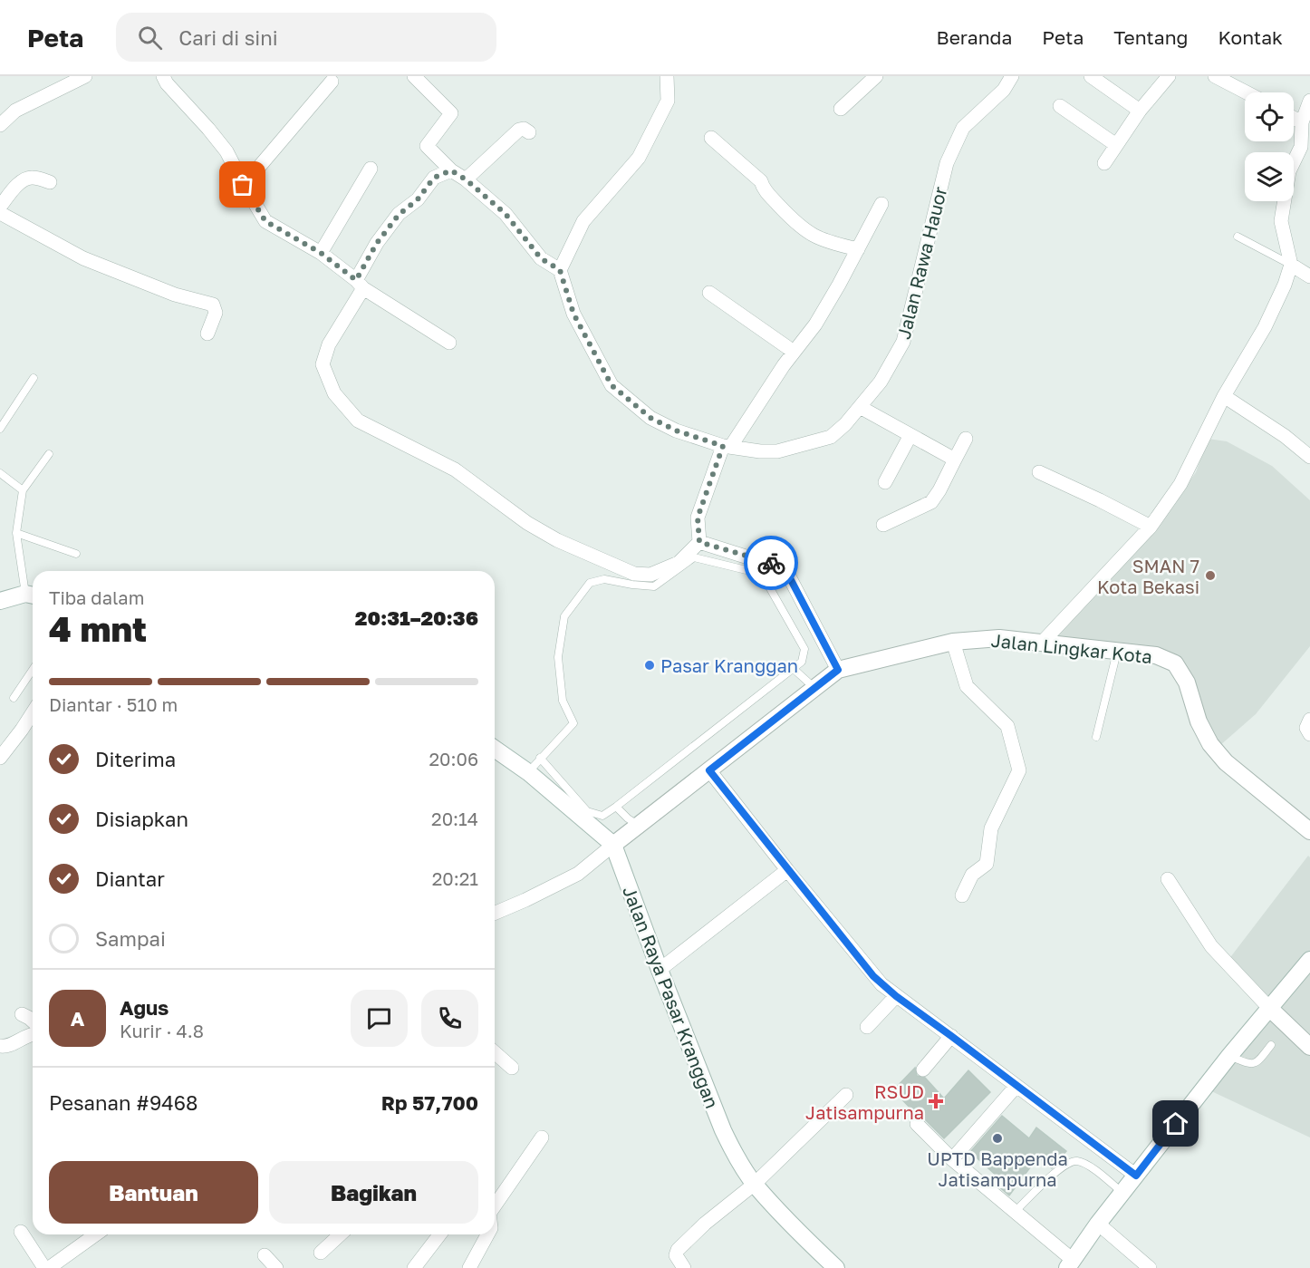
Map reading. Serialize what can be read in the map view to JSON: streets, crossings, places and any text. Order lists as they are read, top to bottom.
{
  "streets": {
    "main road": ["Jalan Lingkar Kota", "Jalan Raya Pasar Kranggan"],
    "street": ["Jalan Rawa Hauor"]
  },
  "crossings": [
    ["Jalan Lingkar Kota", "Jalan Raya Pasar Kranggan"]
  ],
  "places": {
    "other": ["SMAN 7 Kota Bekasi", "Pasar Kranggan", "UPTD Bappenda Jatisampurna"],
    "health": ["RSUD Jatisampurna"]
  },
  "page": {
    "header": "Peta",
    "search": "Cari di sini",
    "nav": [
      "Beranda",
      "Peta",
      "Tentang",
      "Kontak"
    ],
    "heading": ["4 mnt", "Tiba dalam", "20:31–20:36"],
    "panel": [
      "Agus",
      "Kurir · 4.8",
      "Pesanan #9468",
      "Rp 57,700"
    ],
    "bar": "Diantar · 510 m",
    "list": [
      ["Diterima", "20:06"],
      ["Disiapkan", "20:14"],
      ["Diantar", "20:21"],
      "Sampai"
    ],
    "round": "A",
    "buttons": ["Bantuan", "Bagikan"]
  }
}
